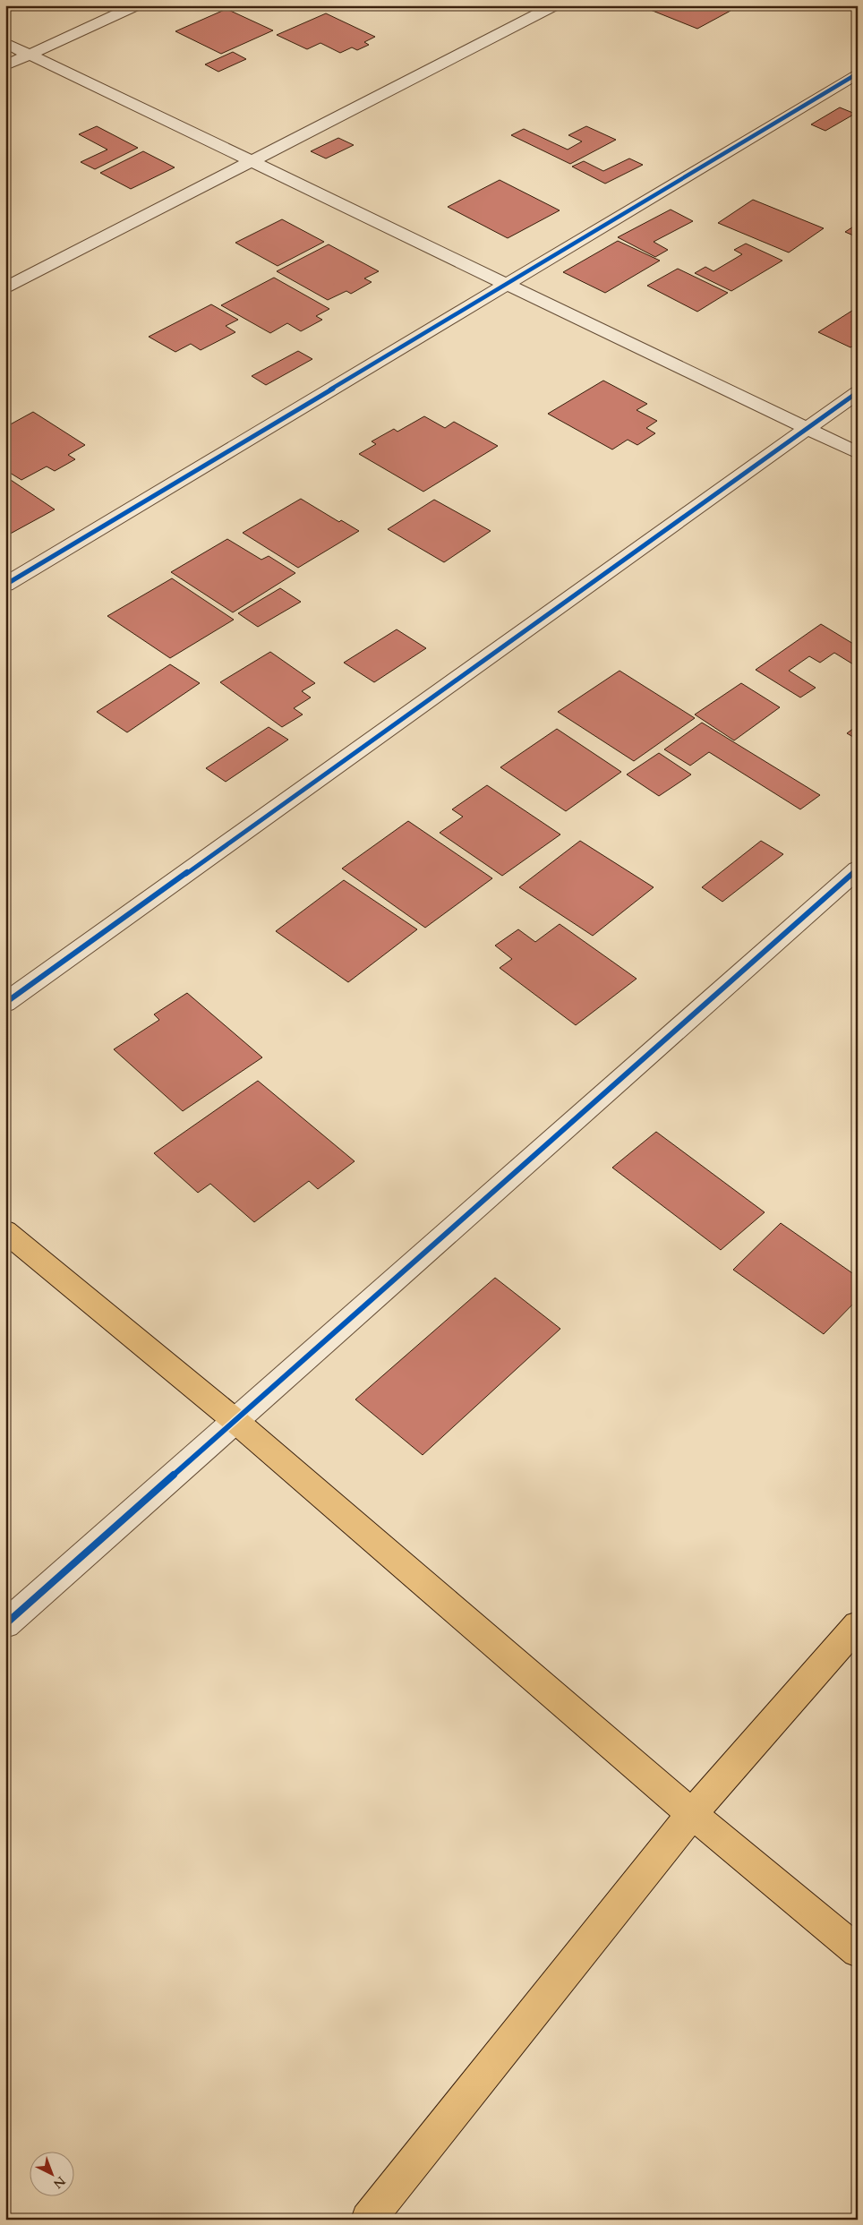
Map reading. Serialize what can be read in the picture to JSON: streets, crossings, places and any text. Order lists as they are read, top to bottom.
{
  "north": "bottom right"
}
